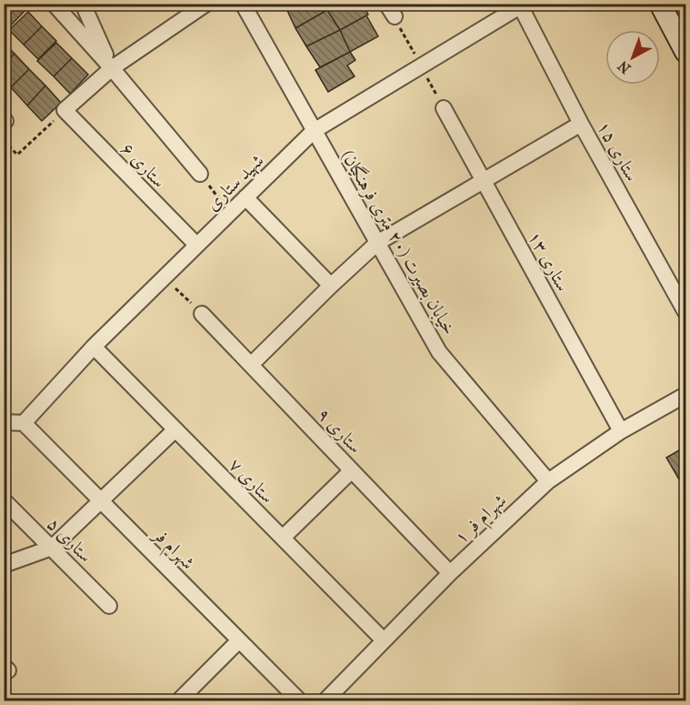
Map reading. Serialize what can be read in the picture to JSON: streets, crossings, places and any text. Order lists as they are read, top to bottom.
{
  "streets": {
    "street": [
      "ستاری ۱۵",
      "ستاری ۶",
      "شهید ستاری",
      "خیابان بصیرت (۲۰ متری فرهنگیان)",
      "ستاری ۱۳",
      "ستاری ۹",
      "ستاری ۷",
      "شهرام فر ۱",
      "ستاری ۵",
      "شهرام فر"
    ]
  },
  "crossings": [
    ["ستاری ۱۵", "شهید ستاری"],
    ["ستاری ۶", "شهید ستاری"],
    ["شهید ستاری", "خیابان بصیرت (۲۰ متری فرهنگیان)"],
    ["شهید ستاری", "ستاری ۷"],
    ["شهید ستاری", "شهرام فر"],
    ["خیابان بصیرت (۲۰ متری فرهنگیان)", "شهرام فر ۱"],
    ["ستاری ۱۳", "شهرام فر ۱"],
    ["ستاری ۹", "شهرام فر ۱"],
    ["ستاری ۷", "شهرام فر ۱"]
  ],
  "north": "bottom left"
}
